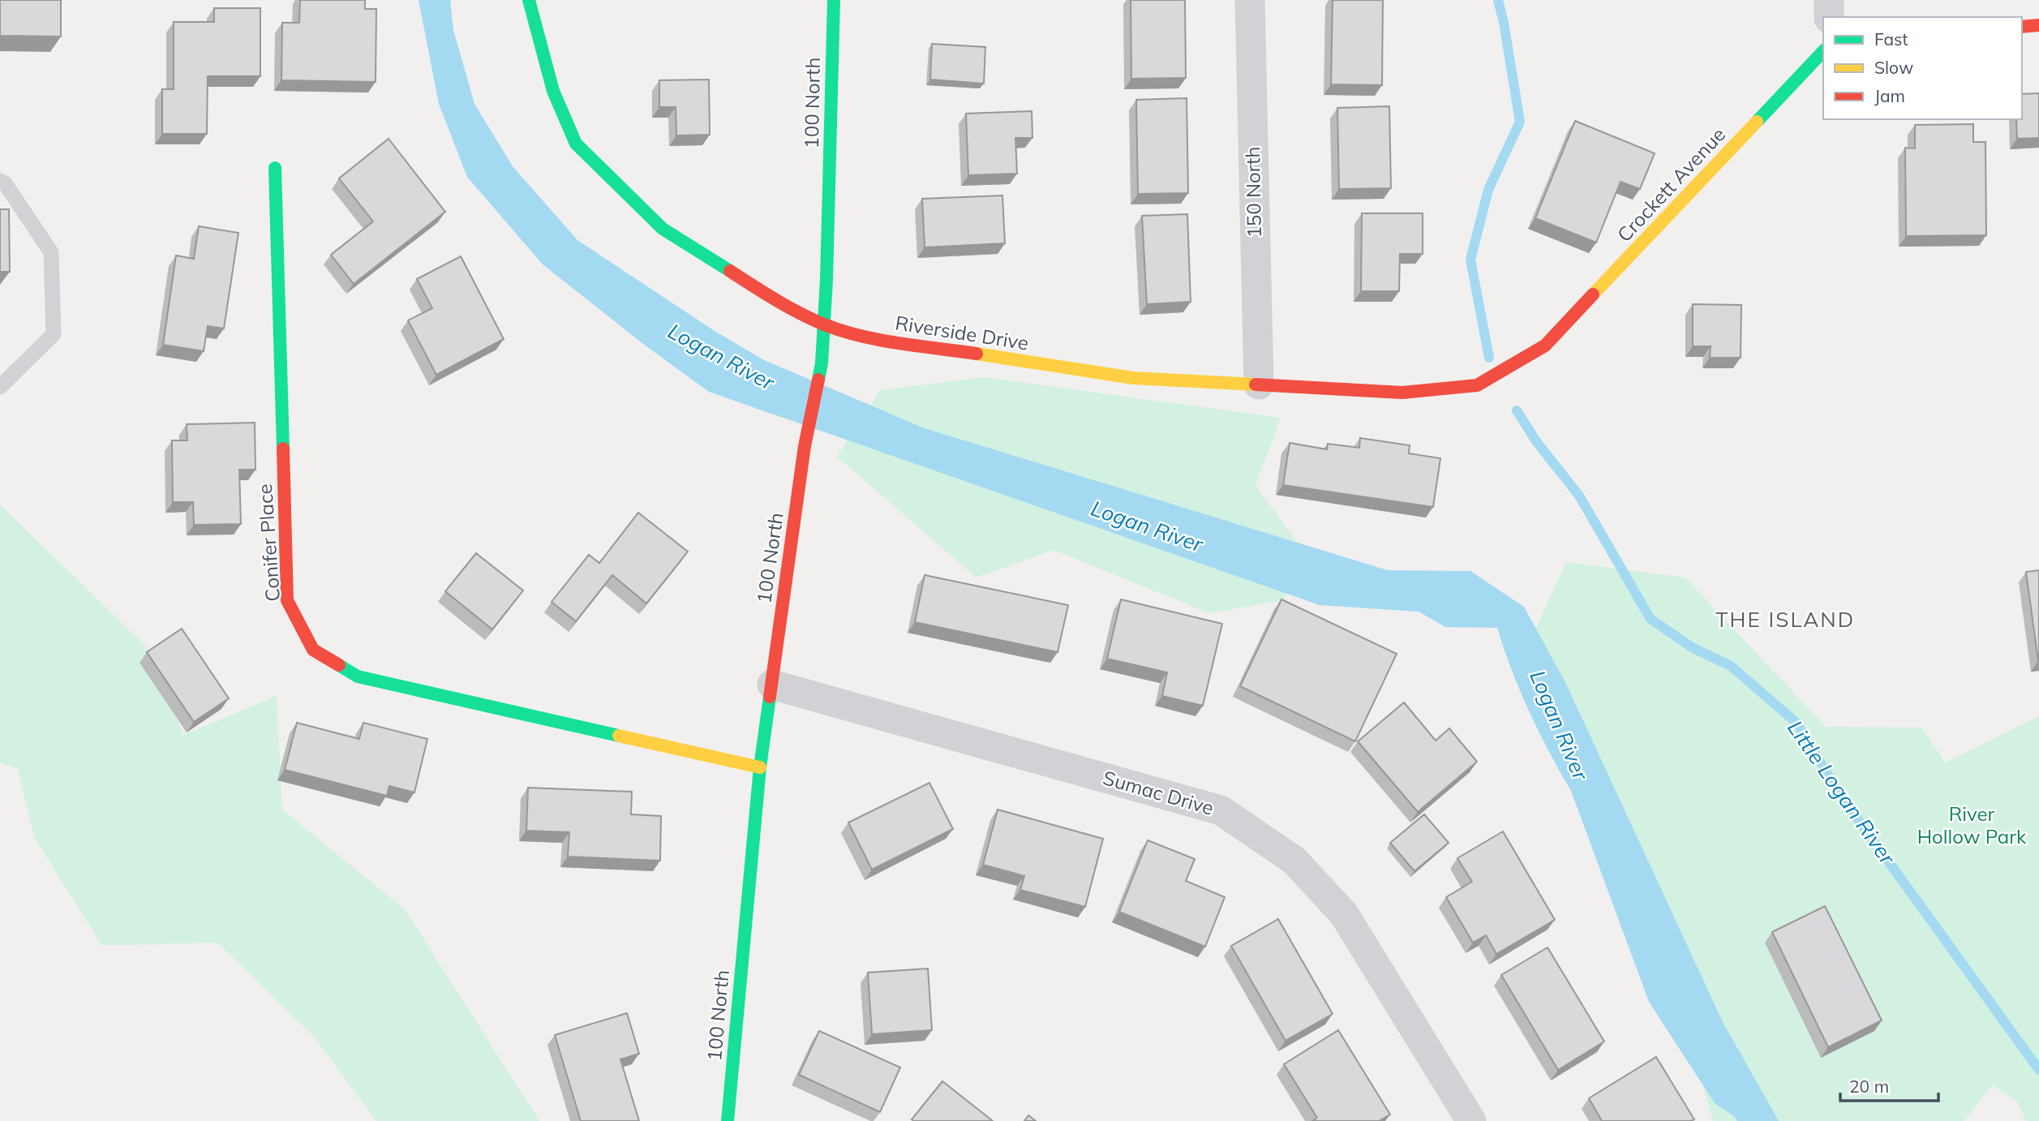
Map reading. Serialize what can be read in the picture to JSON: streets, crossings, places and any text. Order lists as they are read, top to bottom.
{
  "streets": {
    "street": [
      "100 North",
      "Crockett Avenue",
      "150 North",
      "Riverside Drive",
      "Conifer Place",
      "Sumac Drive"
    ]
  },
  "crossings": [
    ["100 North", "Riverside Drive"],
    ["100 North", "Conifer Place"],
    ["100 North", "Sumac Drive"],
    ["Crockett Avenue", "Riverside Drive"],
    ["150 North", "Riverside Drive"]
  ],
  "districts": ["THE ISLAND"],
  "water": ["Logan River", "Little Logan River"],
  "parks": ["River Hollow Park"],
  "legend": ["Fast", "Slow", "Jam"],
  "scale_bar": "20 m"
}
